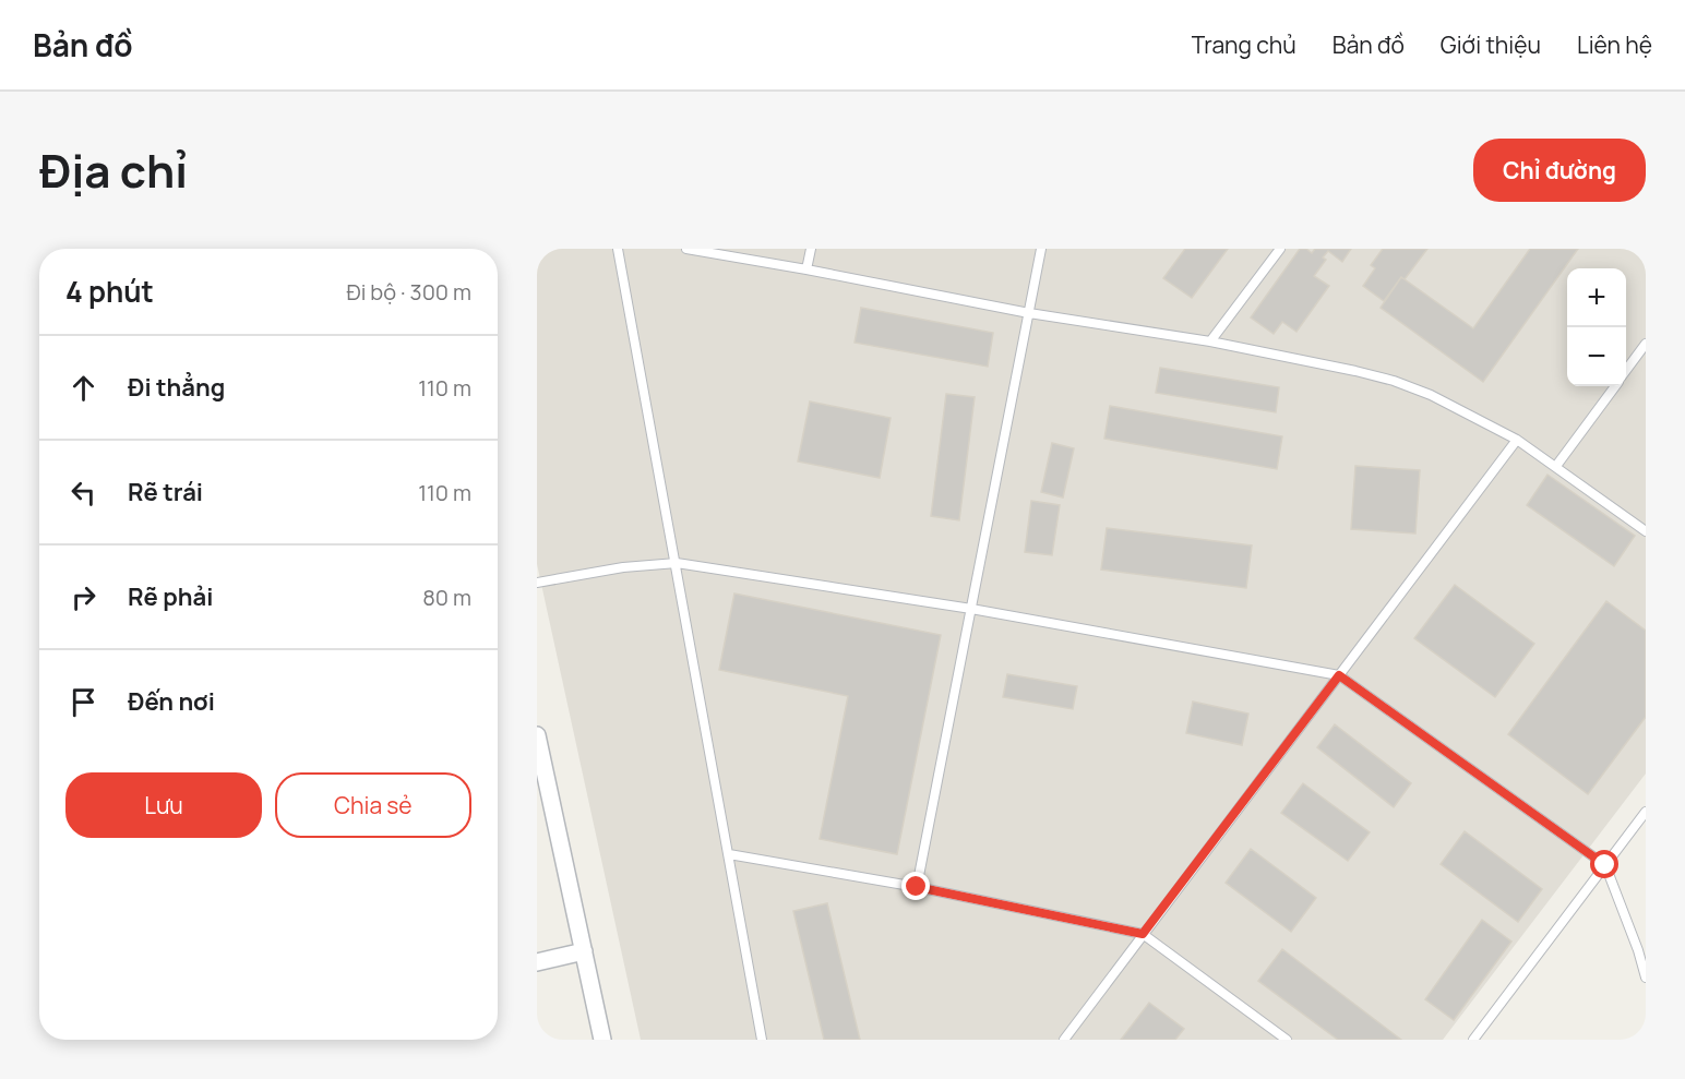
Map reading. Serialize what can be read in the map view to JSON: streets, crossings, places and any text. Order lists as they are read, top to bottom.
{
  "page": {
    "header": "Bản đồ",
    "nav": [
      "Trang chủ",
      "Bản đồ",
      "Giới thiệu",
      "Liên hệ"
    ],
    "title": "Địa chỉ",
    "buttons": [
      "Chỉ đường",
      ["Lưu", "Chia sẻ"]
    ],
    "heading": ["4 phút", "Đi bộ · 300 m"],
    "map_buttons": ["+", "−"],
    "list": [
      ["Đi thẳng", "110 m"],
      ["Rẽ trái", "110 m"],
      ["Rẽ phải", "80 m"],
      "Đến nơi"
    ]
  }
}
